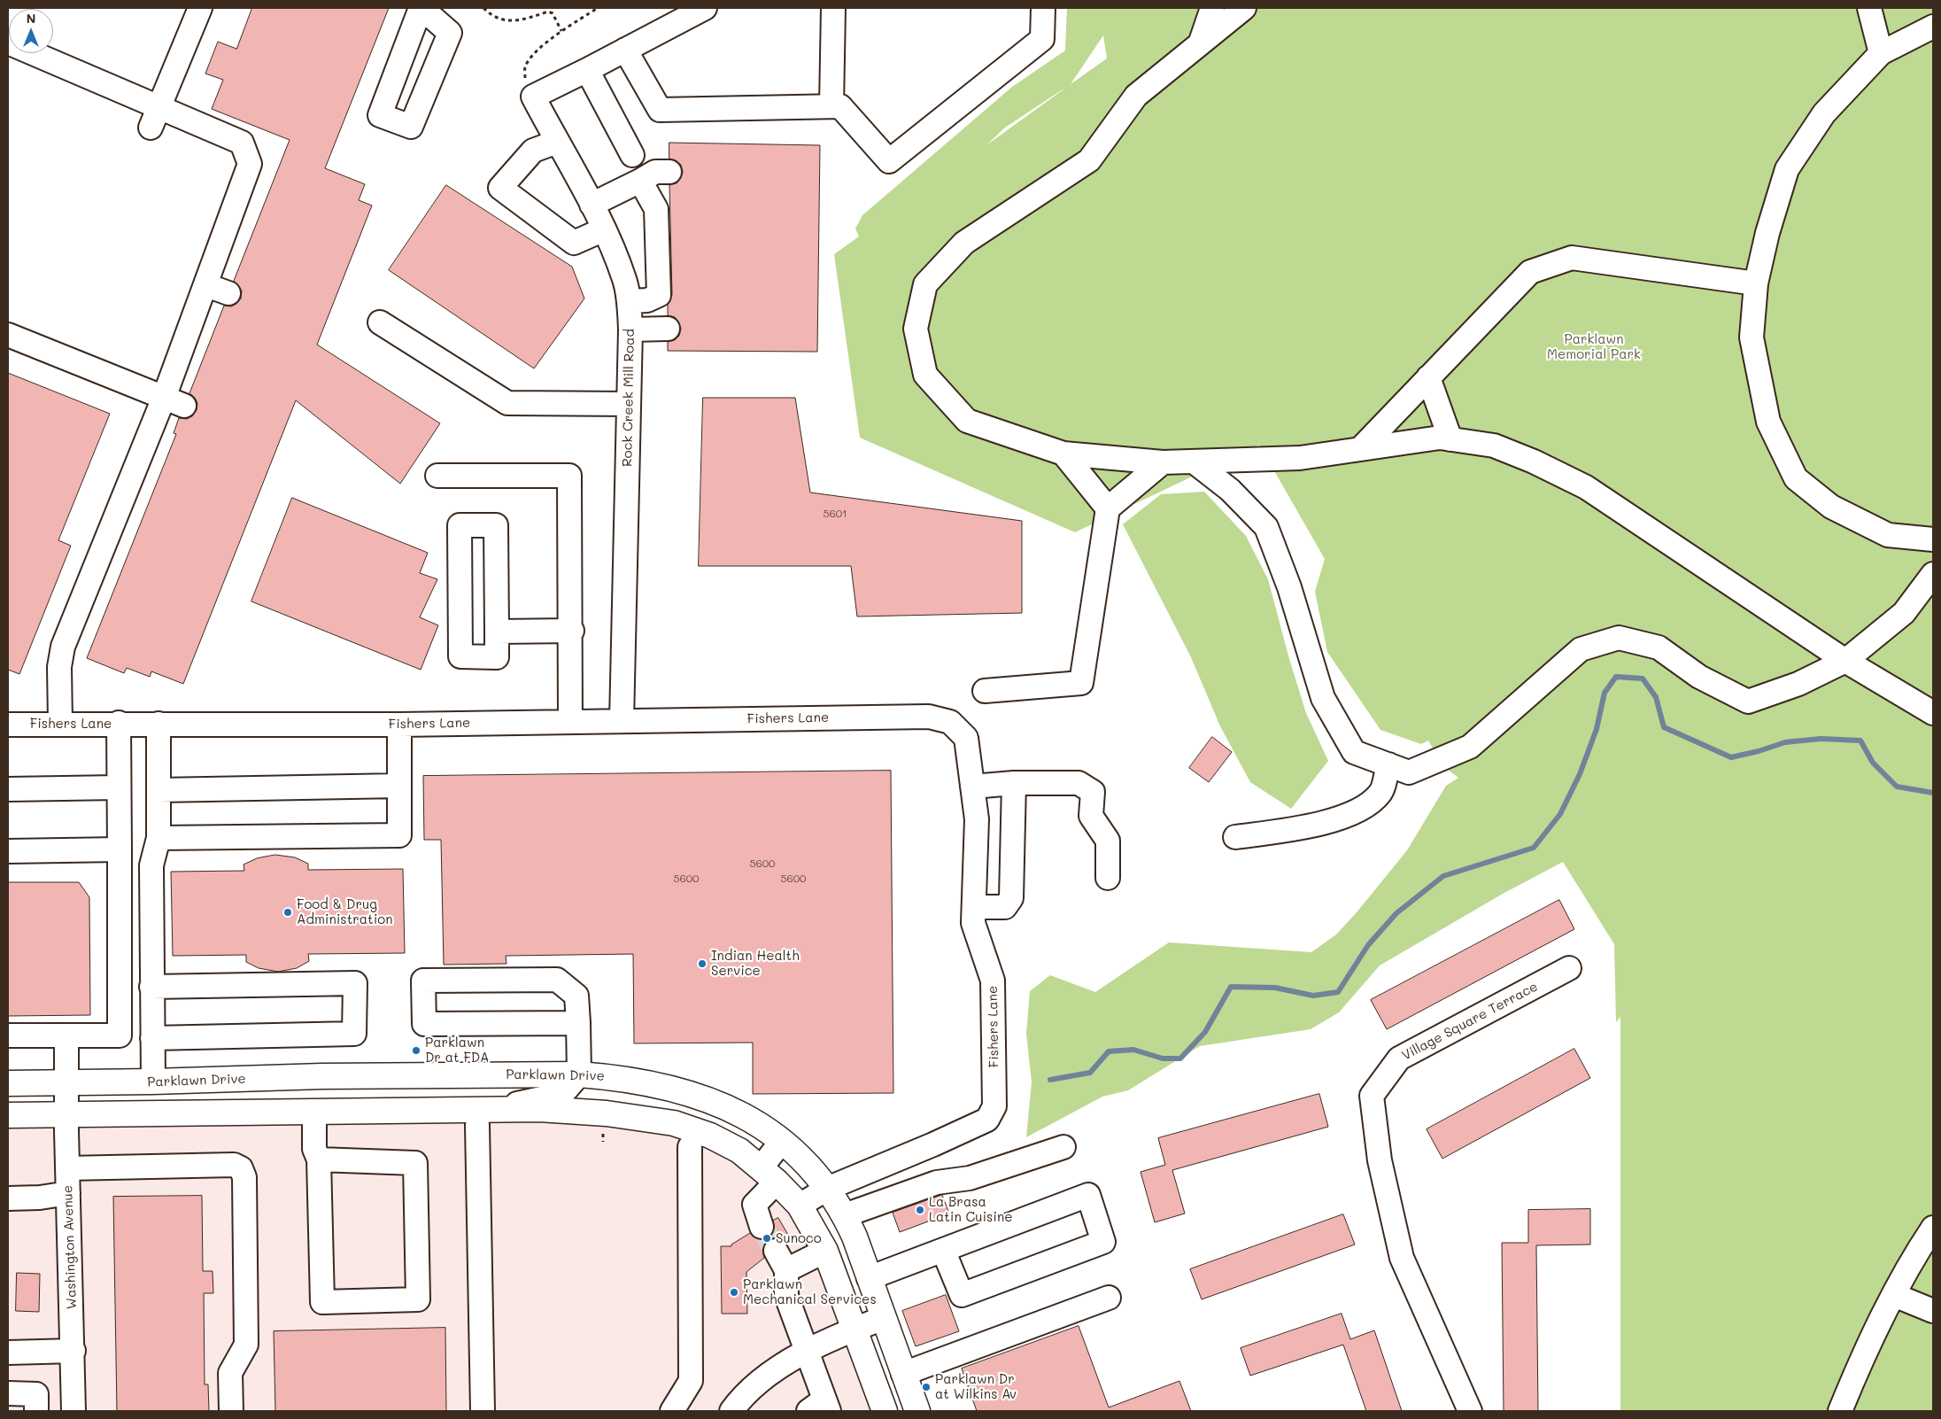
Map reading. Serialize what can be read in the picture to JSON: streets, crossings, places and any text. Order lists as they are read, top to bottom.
{
  "streets": {
    "main road": ["Parklawn Drive"],
    "street": [
      "Rock Creek Mill Road",
      "Fishers Lane",
      "Village Square Terrace",
      "Washington Avenue"
    ]
  },
  "crossings": [
    ["Rock Creek Mill Road", "Fishers Lane"],
    ["Fishers Lane", "Parklawn Drive"],
    ["Parklawn Drive", "Washington Avenue"]
  ],
  "parks": ["Parklawn Memorial Park"],
  "places": [
    "Food & Drug Administration",
    "Indian Health Service",
    "Parklawn Dr at FDA",
    "La Brasa Latin Cuisine",
    "Sunoco",
    "Parklawn Mechanical Services",
    "Parklawn Dr at Wilkins Av"
  ],
  "house_numbers": [
    "5601",
    "5600",
    "5600",
    "5600"
  ],
  "north": "top"
}
